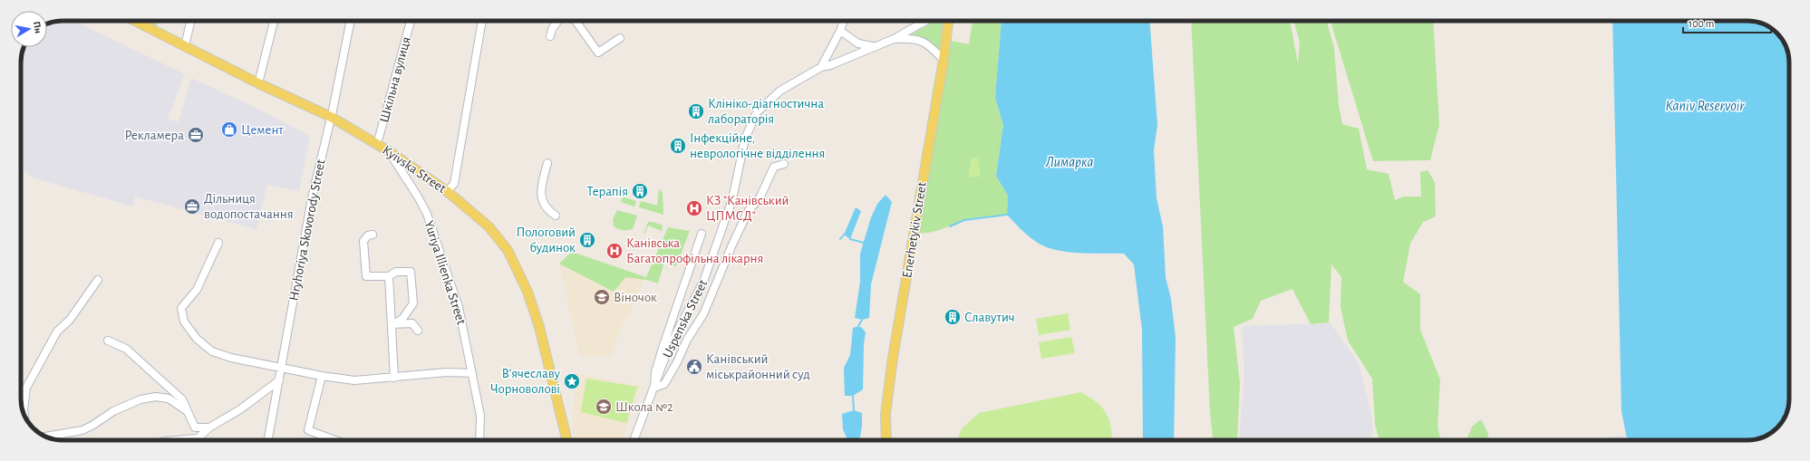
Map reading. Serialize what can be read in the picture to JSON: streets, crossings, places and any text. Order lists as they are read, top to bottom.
{
  "streets": {
    "main road": ["Kyivska Street", "Enerhetykiv Street"],
    "street": [
      "Шкільна вулиця",
      "Hryhoriya Skovorody Street",
      "Yuriya Illienka Street",
      "Uspenska Street"
    ]
  },
  "crossings": [
    ["Шкільна вулиця", "Kyivska Street"],
    ["Kyivska Street", "Hryhoriya Skovorody Street"],
    ["Kyivska Street", "Yuriya Illienka Street"]
  ],
  "water": ["Kaniv Reservoir", "Лимарка"],
  "places": {
    "building": [
      "Клініко-діагностична лабораторія",
      "Інфекційне, неврологічне відділення",
      "Терапія",
      "Пологовий будинок",
      "Славутич"
    ],
    "shop": ["Цемент"],
    "office": ["Рекламера", "Дільниця водопостачання"],
    "hospital": ["КЗ \"Канівський ЦПМСД\"", "Канівська Багатопрофільна лікарня"],
    "school or university": ["Віночок", "Школа №2"],
    "public building": ["Канівський міськрайонний суд"],
    "place": ["В’ячеславу Чорноволові"]
  },
  "scale_bar": "100 m",
  "north": "right"
}
